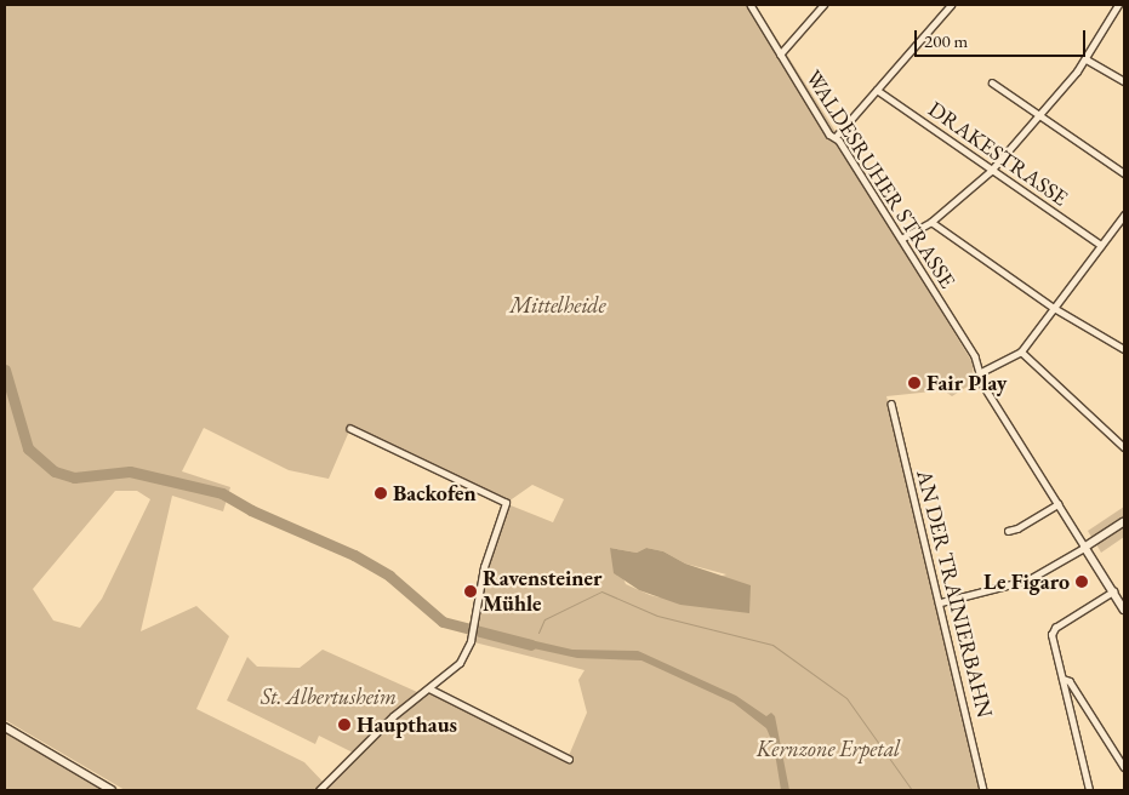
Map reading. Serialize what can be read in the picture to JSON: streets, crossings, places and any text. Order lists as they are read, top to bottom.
{
  "streets": {
    "street": ["DRAKESTRASSE", "WALDESRUHER STRASSE", "AN DER TRAINIERBAHN"]
  },
  "parks": ["Mittelheide", "St. Albertusheim", "Kernzone Erpetal"],
  "places": [
    "Fair Play",
    "Backofen",
    "Le Figaro",
    "Ravensteiner Mühle",
    "Haupthaus"
  ],
  "scale_bar": "200 m"
}
